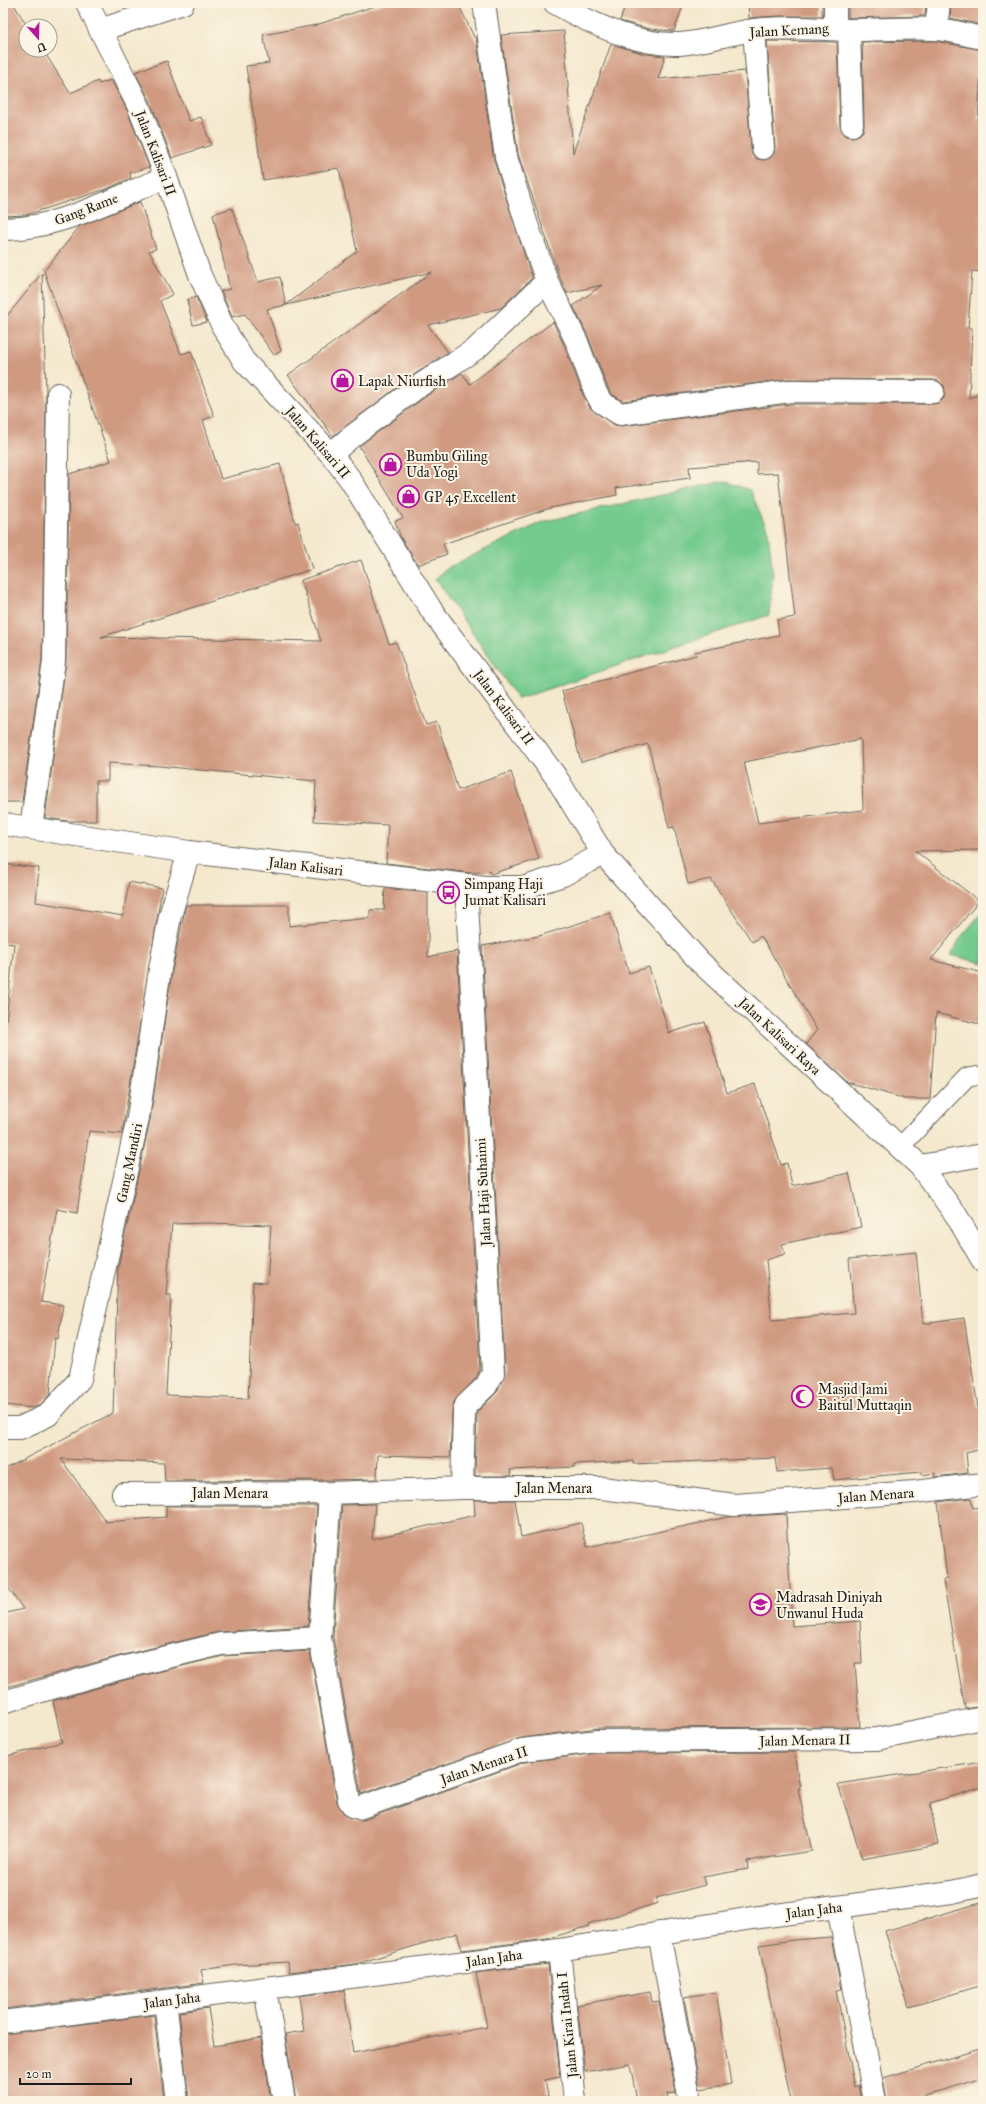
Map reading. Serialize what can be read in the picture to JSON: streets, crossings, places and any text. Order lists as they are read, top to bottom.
{
  "streets": {
    "street": [
      "Jalan Kemang",
      "Jalan Kalisari II",
      "Gang Rame",
      "Jalan Kalisari",
      "Jalan Kalisari Raya",
      "Gang Mandiri",
      "Jalan Haji Suhaimi",
      "Jalan Menara",
      "Jalan Menara II",
      "Jalan Jaha",
      "Jalan Kirai Indah I"
    ]
  },
  "crossings": [
    ["Jalan Kalisari II", "Gang Rame"],
    ["Jalan Kalisari II", "Jalan Kalisari"],
    ["Jalan Kalisari II", "Jalan Kalisari Raya"],
    ["Jalan Kalisari", "Jalan Kalisari Raya"],
    ["Jalan Kalisari", "Gang Mandiri"],
    ["Jalan Kalisari", "Jalan Haji Suhaimi"],
    ["Jalan Haji Suhaimi", "Jalan Menara"],
    ["Jalan Menara", "Jalan Menara II"],
    ["Jalan Jaha", "Jalan Kirai Indah I"]
  ],
  "places": {
    "shop": ["Lapak Niurfish", "Bumbu Giling Uda Yogi", "GP 45 Excellent"],
    "bus stop": ["Simpang Haji Jumat Kalisari"],
    "mosque": ["Masjid Jami Baitul Muttaqin"],
    "school or university": ["Madrasah Diniyah Unwanul Huda"]
  },
  "scale_bar": "20 m",
  "north": "bottom"
}
